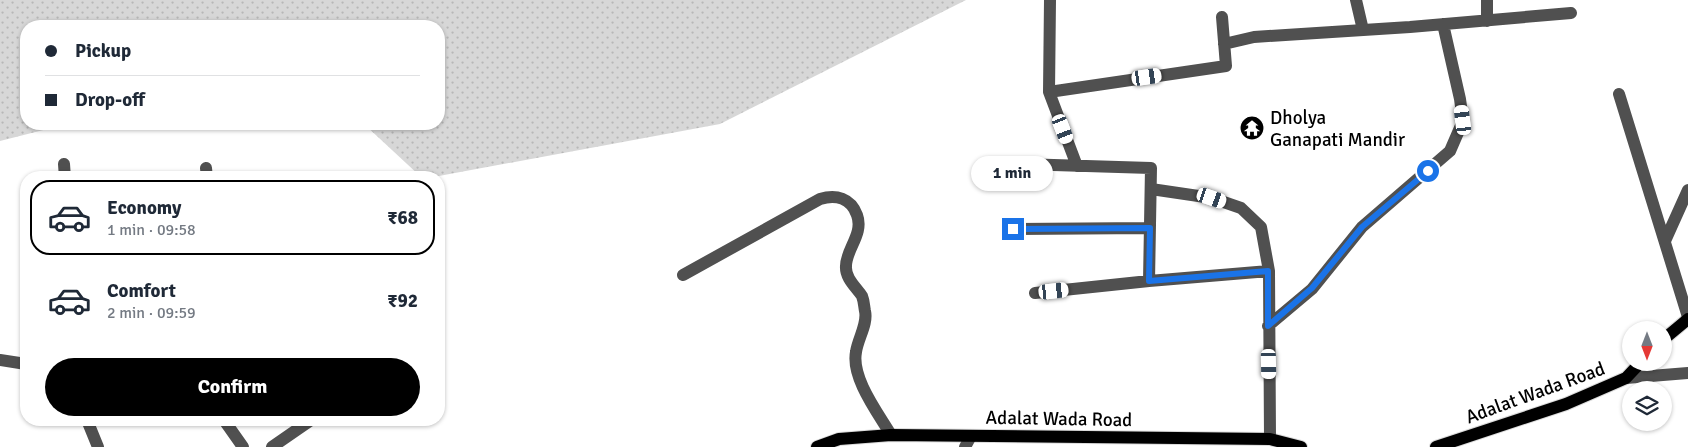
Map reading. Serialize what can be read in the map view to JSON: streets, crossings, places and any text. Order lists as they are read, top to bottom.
{
  "streets": {
    "main road": ["Adalat Wada Road"]
  },
  "places": {
    "temple": ["Dholya Ganapati Mandir"]
  },
  "north": "bottom",
  "page": {
    "banner": ["Pickup", "Drop-off"],
    "bubble": "1 min",
    "list": [
      {
        "name": "Economy",
        "note": "1 min · 09:58",
        "value": "₹68"
      },
      {
        "name": "Comfort",
        "note": "2 min · 09:59",
        "value": "₹92"
      }
    ],
    "buttons": "Confirm"
  }
}
